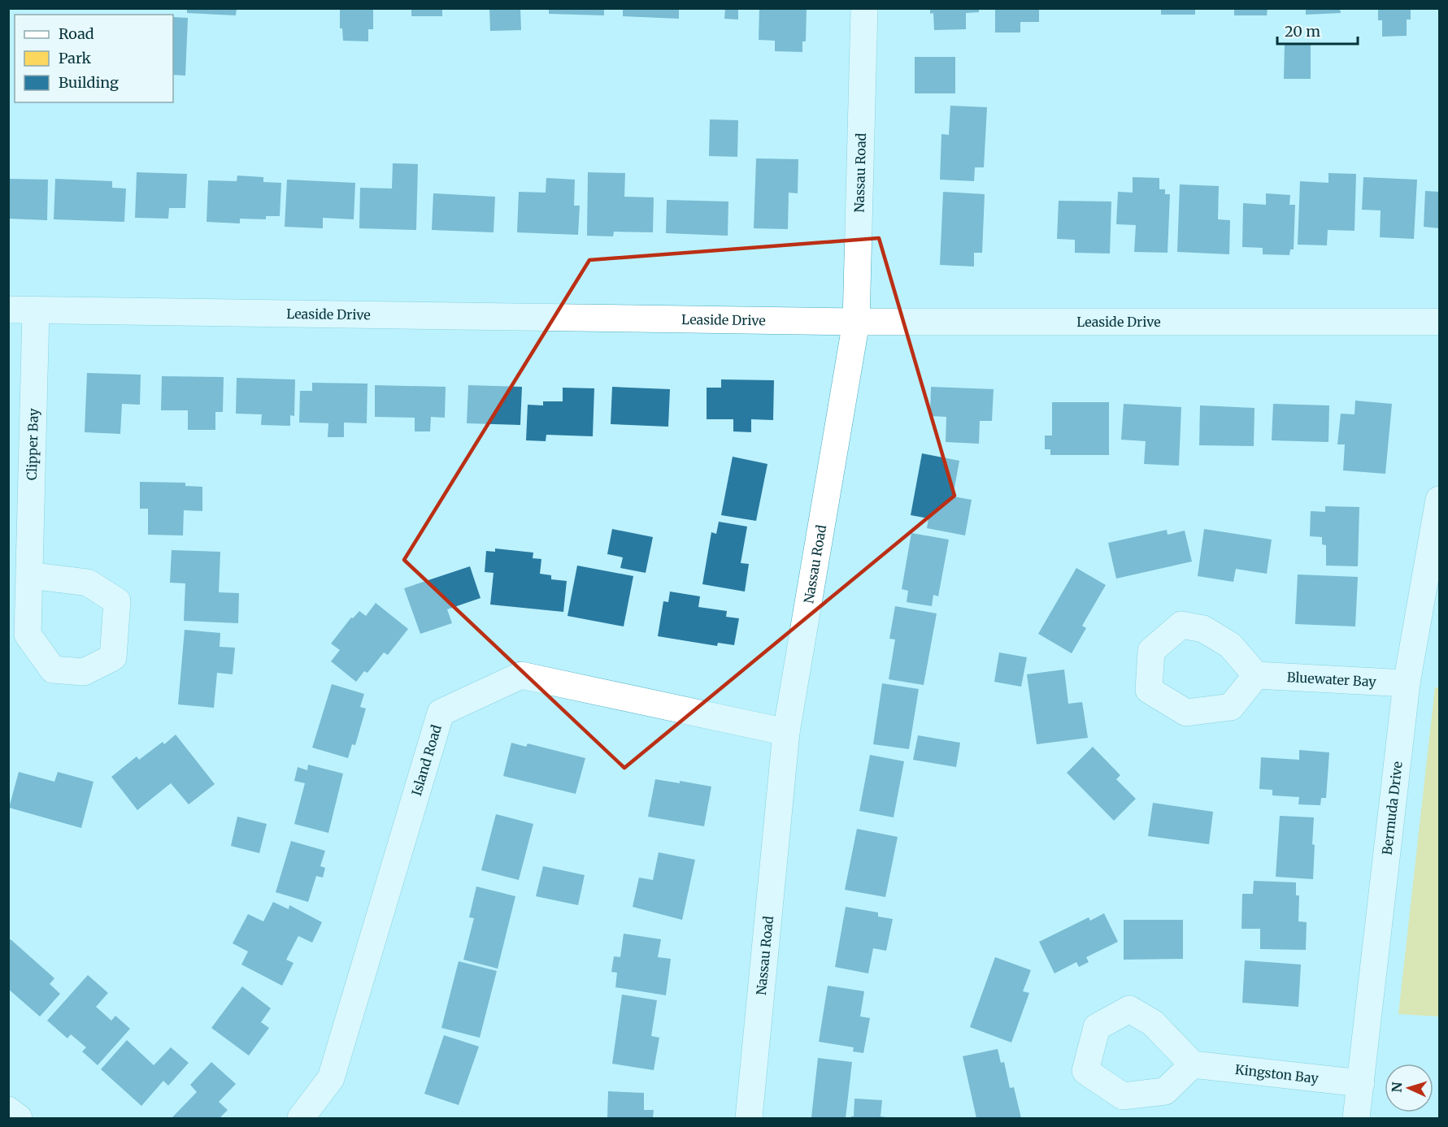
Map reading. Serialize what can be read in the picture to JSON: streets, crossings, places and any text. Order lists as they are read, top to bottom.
{
  "streets": {
    "street": [
      "Nassau Road",
      "Leaside Drive",
      "Clipper Bay",
      "Bluewater Bay",
      "Island Road",
      "Bermuda Drive",
      "Kingston Bay"
    ]
  },
  "crossings": [
    ["Nassau Road", "Leaside Drive"],
    ["Nassau Road", "Island Road"],
    ["Leaside Drive", "Clipper Bay"],
    ["Bluewater Bay", "Bermuda Drive"],
    ["Bermuda Drive", "Kingston Bay"]
  ],
  "legend": ["Road", "Park", "Building"],
  "scale_bar": "20 m",
  "north": "left"
}
